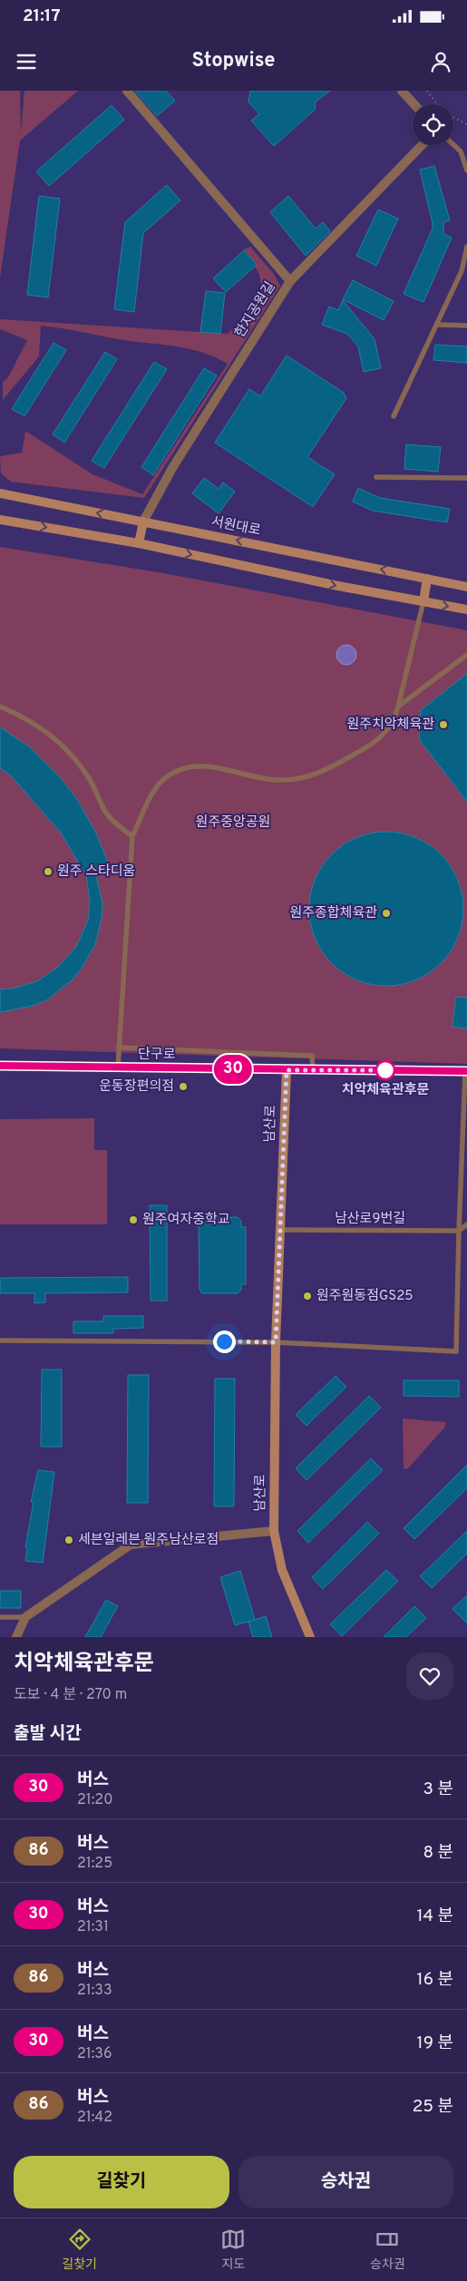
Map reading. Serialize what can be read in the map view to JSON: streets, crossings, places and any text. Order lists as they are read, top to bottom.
{
  "streets": {
    "street": [
      "한지공원길",
      "서원대로",
      "단구로",
      "남산로"
    ],
    "lane": ["남산로9번길"]
  },
  "crossings": [
    ["한지공원길", "서원대로"],
    ["단구로", "남산로"],
    ["남산로", "남산로9번길"]
  ],
  "parks": ["원주중앙공원"],
  "places": [
    "원주치악체육관",
    "원주 스타디움",
    "원주종합체육관",
    "치악체육관후문",
    "운동장편의점",
    "원주여자중학교",
    "원주원동점GS25",
    "세븐일레븐 원주남산로점"
  ],
  "lines": ["bus line 30"],
  "page": {
    "status": "21:17",
    "header": "Stopwise",
    "on_map": "30",
    "heading": [
      ["치악체육관후문", "도보 · 4 분 · 270 m"],
      "출발 시간"
    ],
    "list": [
      {
        "mark": "30",
        "name": "버스",
        "note": "21:20",
        "value": "3 분"
      },
      {
        "mark": "86",
        "name": "버스",
        "note": "21:25",
        "value": "8 분"
      },
      {
        "mark": "30",
        "name": "버스",
        "note": "21:31",
        "value": "14 분"
      },
      {
        "mark": "86",
        "name": "버스",
        "note": "21:33",
        "value": "16 분"
      },
      {
        "mark": "30",
        "name": "버스",
        "note": "21:36",
        "value": "19 분"
      },
      {
        "mark": "86",
        "name": "버스",
        "note": "21:42",
        "value": "25 분"
      }
    ],
    "buttons": ["길찾기", "승차권"],
    "tabs": ["길찾기", "지도", "승차권"]
  }
}
